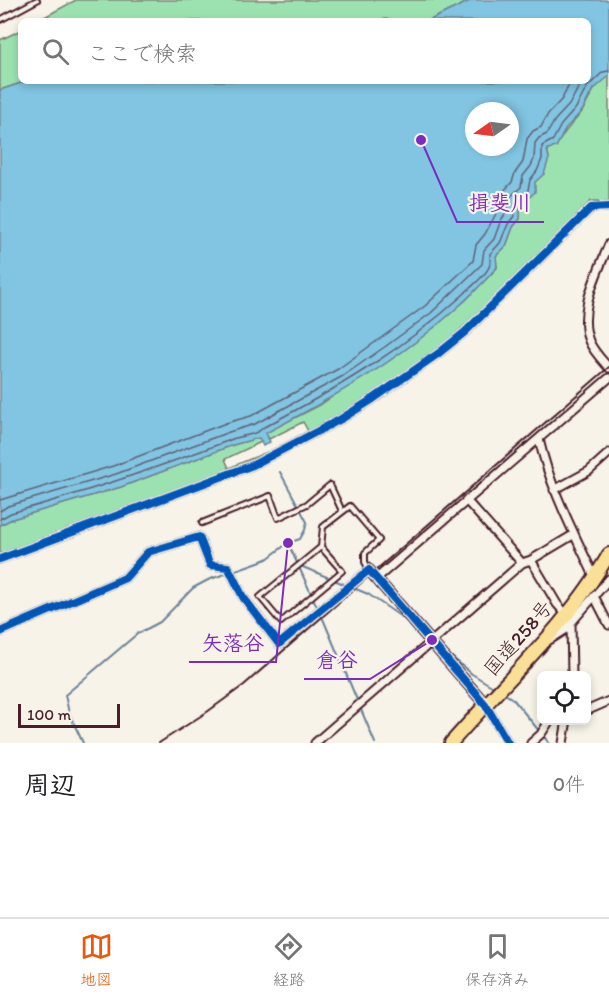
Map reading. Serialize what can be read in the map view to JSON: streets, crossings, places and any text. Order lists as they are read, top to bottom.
{
  "streets": {
    "highway": ["国道258号"]
  },
  "places": ["揖斐川", "矢落谷", "倉谷"],
  "scale_bar": "100 m",
  "north": "left",
  "page": {
    "search": "ここで検索",
    "scale": "100 m",
    "heading": ["周辺", "0件"],
    "nav": ["地図", "経路", "保存済み"]
  }
}
